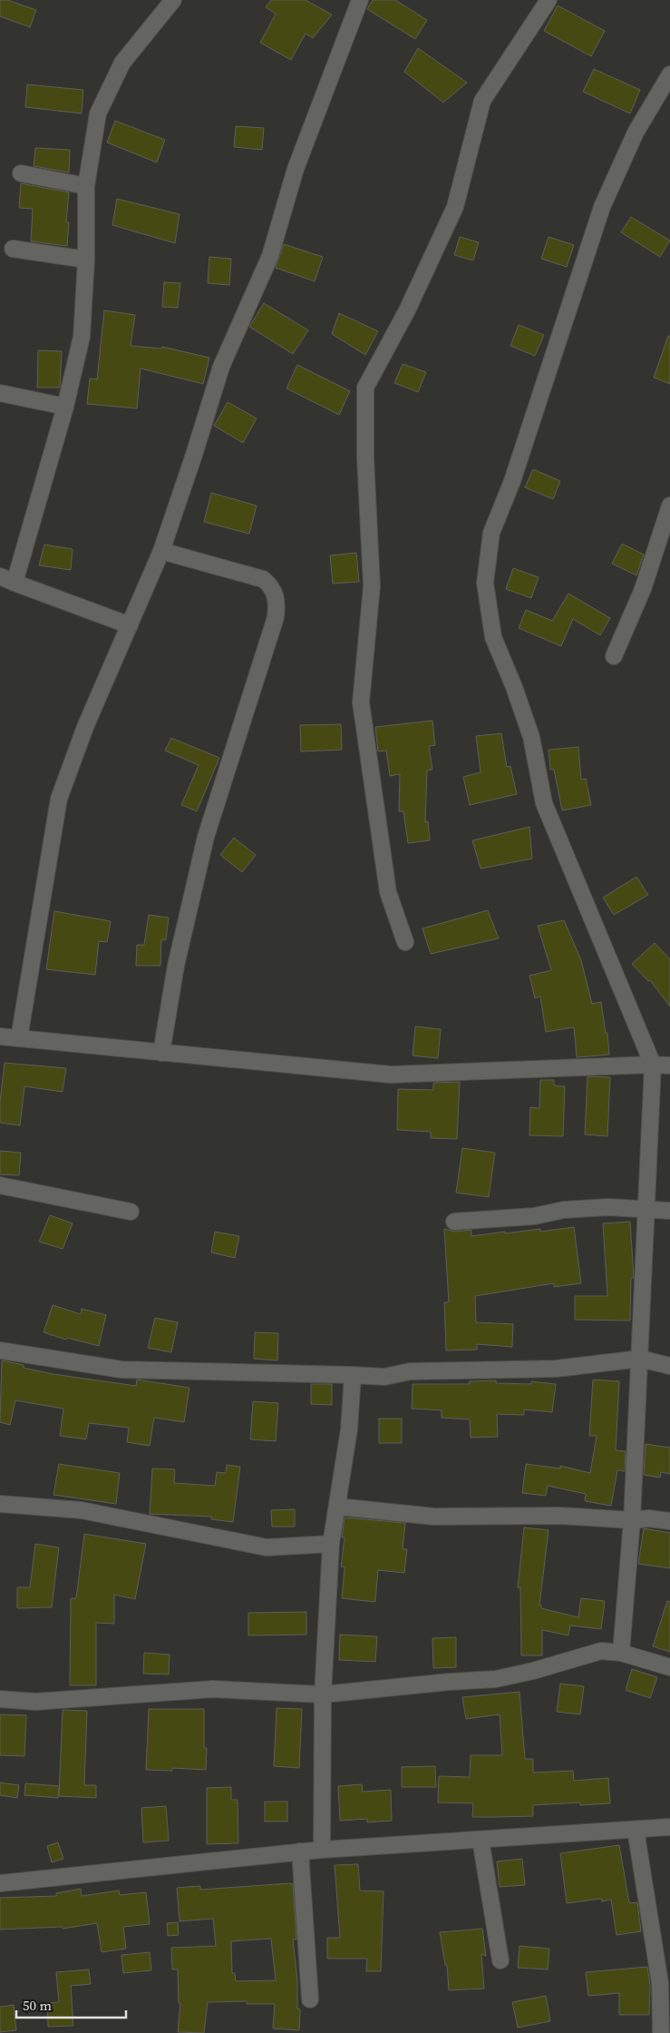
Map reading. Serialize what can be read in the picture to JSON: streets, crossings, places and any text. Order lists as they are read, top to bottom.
{
  "scale_bar": "50 m"
}
